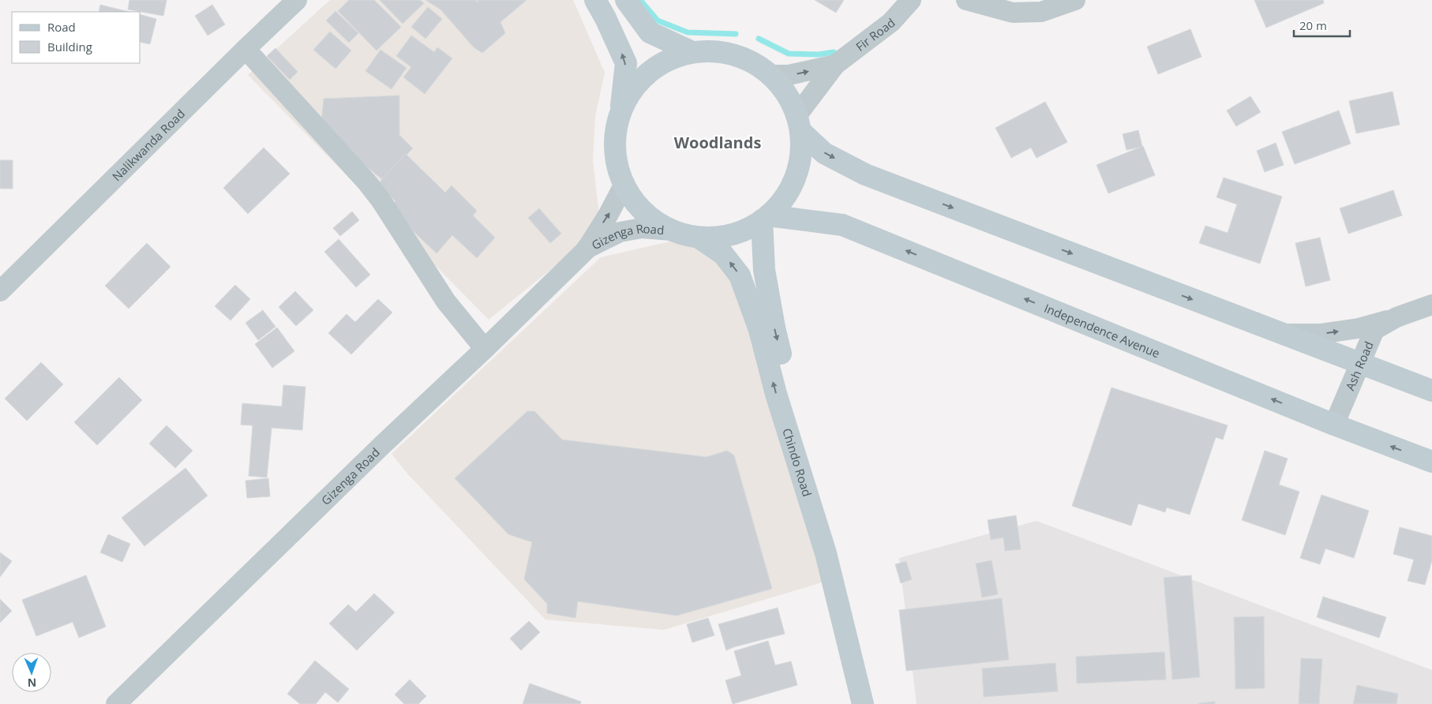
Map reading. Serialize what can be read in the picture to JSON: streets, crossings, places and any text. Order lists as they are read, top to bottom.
{
  "streets": {
    "main road": ["Independence Avenue", "Chindo Road"],
    "street": [
      "Fir Road",
      "Nalikwanda Road",
      "Gizenga Road",
      "Ash Road"
    ]
  },
  "crossings": [
    ["Independence Avenue", "Ash Road"],
    ["Independence Avenue", "Chindo Road"]
  ],
  "one_way": ["Ash Road"],
  "districts": ["Woodlands"],
  "legend": ["Road", "Building"],
  "scale_bar": "20 m",
  "north": "bottom"
}
